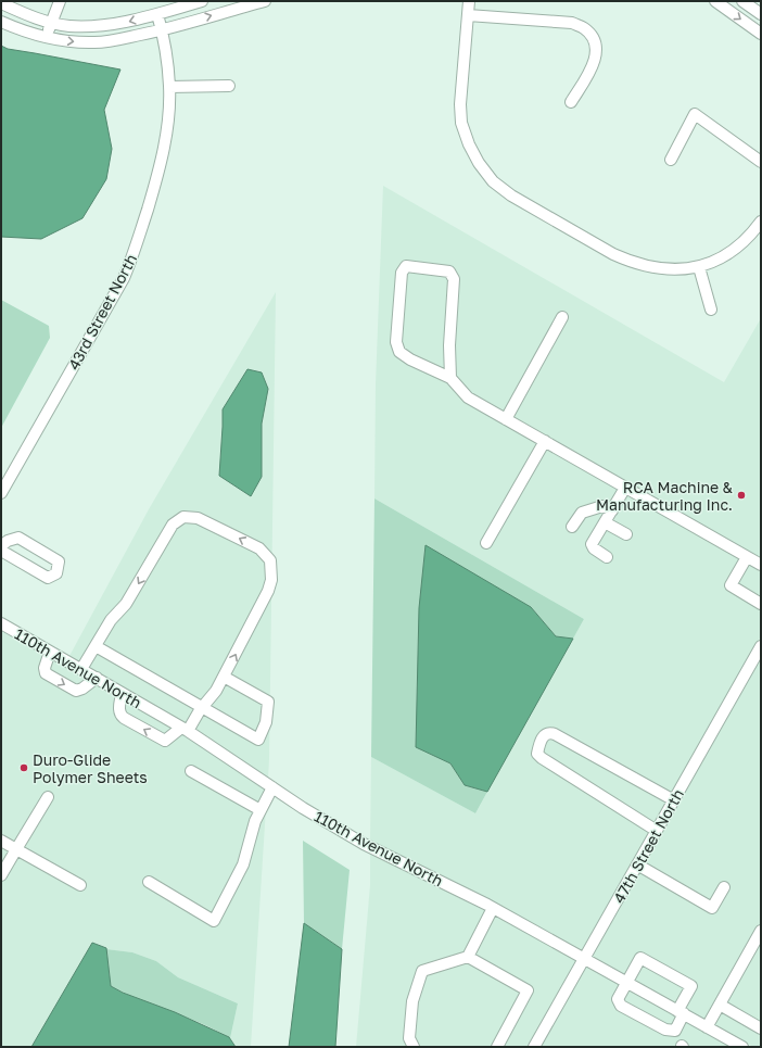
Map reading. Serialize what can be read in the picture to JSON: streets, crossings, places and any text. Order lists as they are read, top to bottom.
{
  "streets": {
    "street": ["43rd Street North", "110th Avenue North", "47th Street North"]
  },
  "crossings": [
    ["110th Avenue North", "47th Street North"]
  ],
  "places": ["RCA Machine & Manufacturing Inc.", "Duro-Glide Polymer Sheets"]
}
